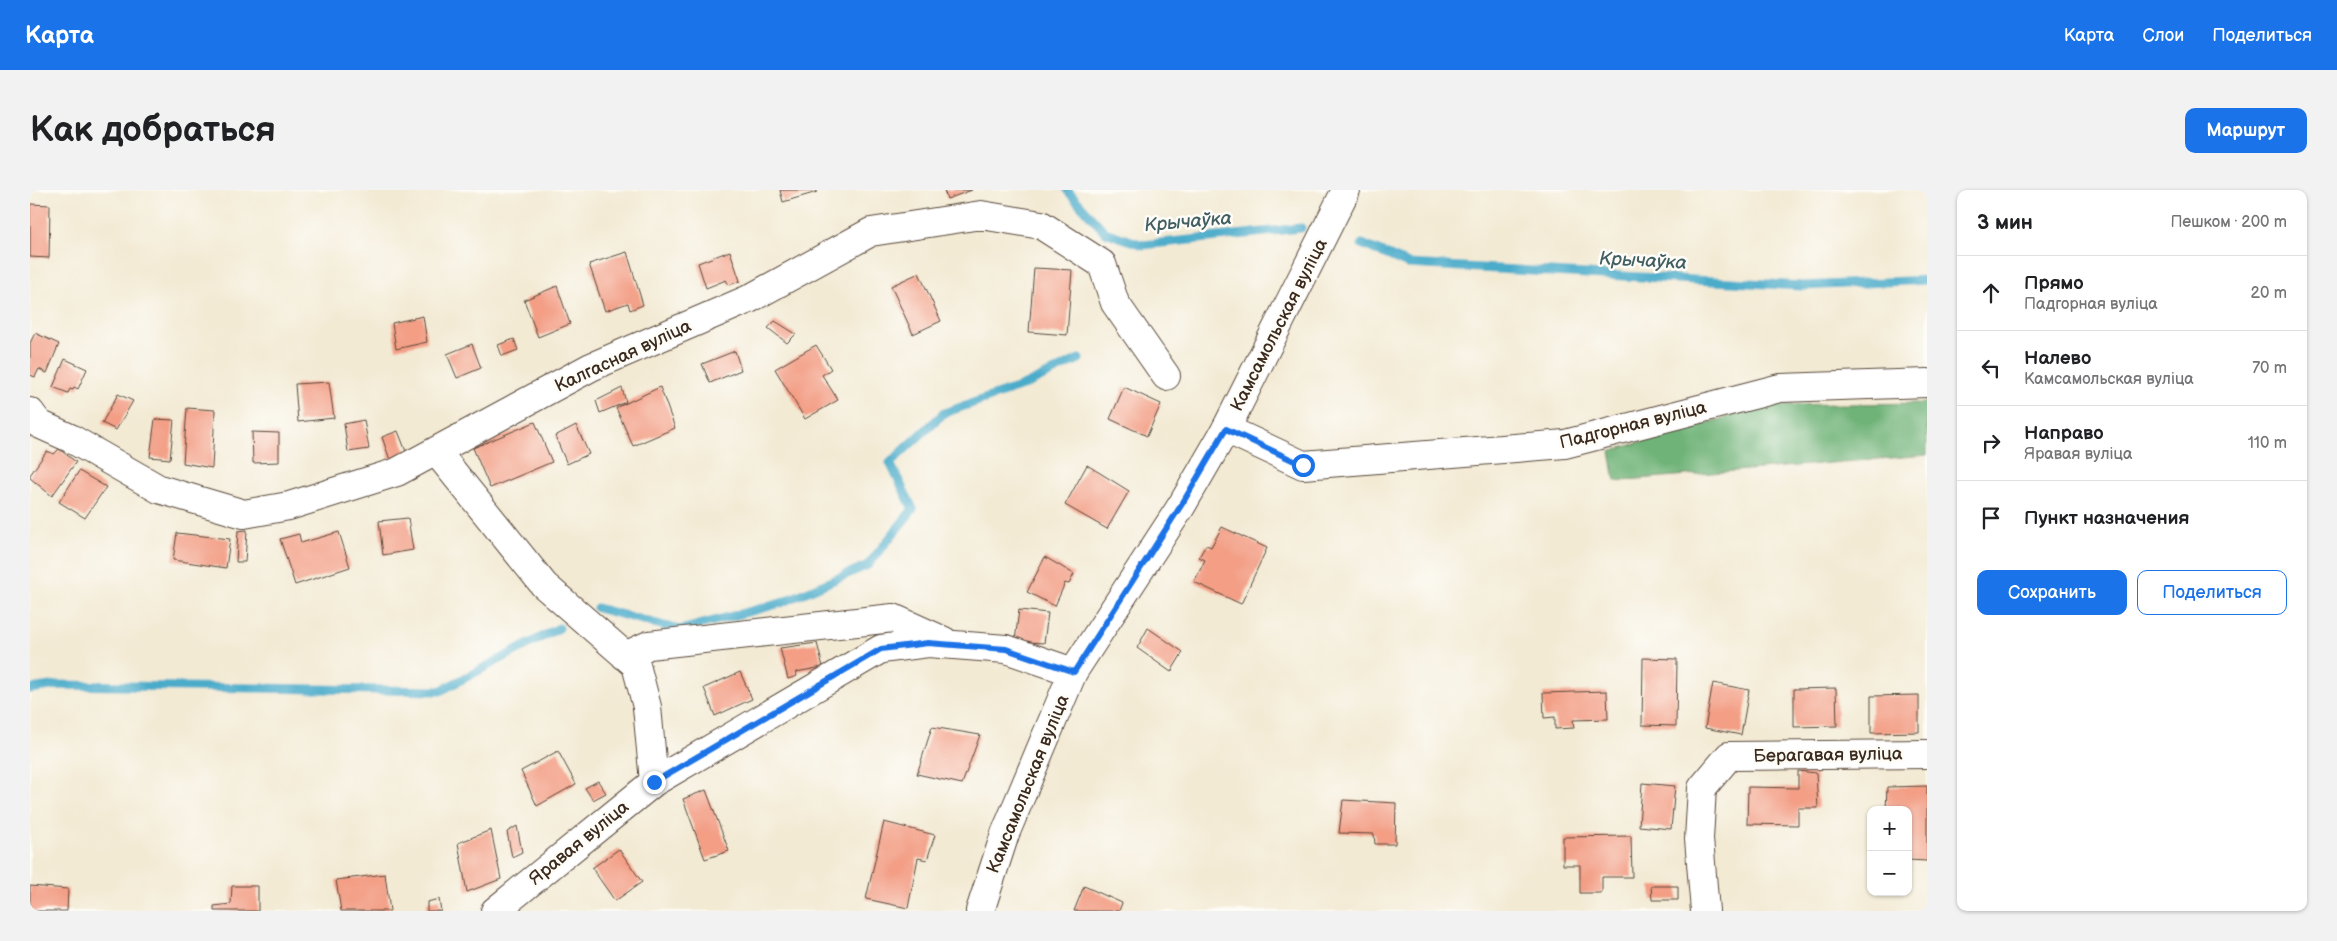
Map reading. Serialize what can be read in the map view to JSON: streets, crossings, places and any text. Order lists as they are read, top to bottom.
{
  "streets": {
    "street": [
      "Камсамольская вуліца",
      "Калгасная вуліца",
      "Падгорная вуліца",
      "Берагавая вуліца",
      "Яравая вуліца"
    ]
  },
  "crossings": [
    ["Камсамольская вуліца", "Падгорная вуліца"],
    ["Камсамольская вуліца", "Яравая вуліца"]
  ],
  "water": ["Крычаўка"],
  "page": {
    "header": "Карта",
    "nav": ["Карта", "Слои", "Поделиться"],
    "buttons": [
      "Маршрут",
      ["Сохранить", "Поделиться"]
    ],
    "title": "Как добраться",
    "heading": ["3 мин", "Пешком · 200 m"],
    "list": [
      ["Прямо", "Падгорная вуліца", "20 m"],
      ["Налево", "Камсамольская вуліца", "70 m"],
      ["Направо", "Яравая вуліца", "110 m"],
      "Пункт назначения"
    ],
    "map_buttons": ["+", "−"]
  }
}
